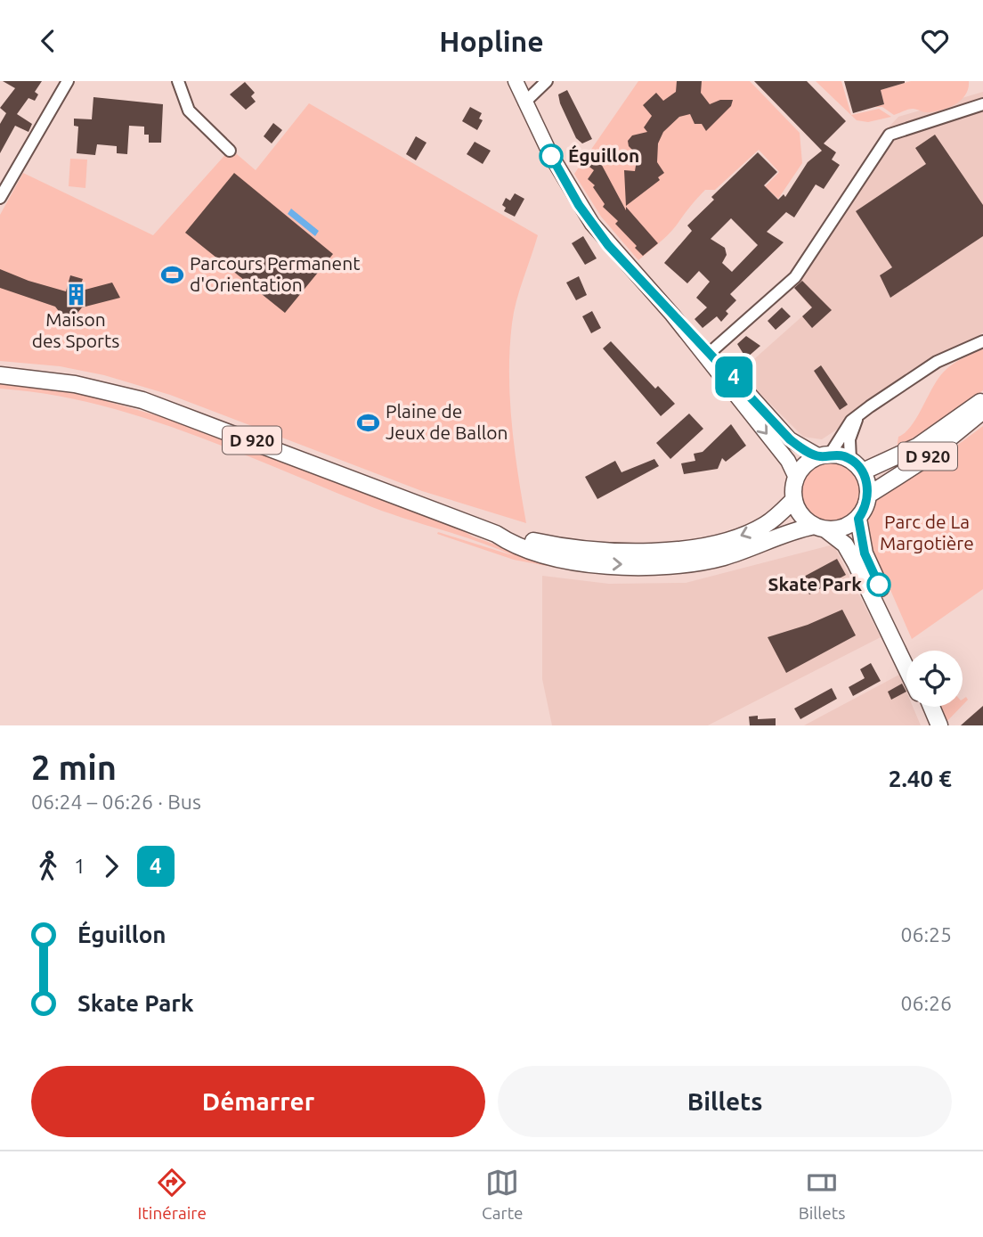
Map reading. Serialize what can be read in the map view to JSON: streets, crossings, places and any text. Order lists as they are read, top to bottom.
{
  "streets": {
    "main road": ["D 920"]
  },
  "parks": ["Parc de La Margotière"],
  "places": {
    "other": ["Éguillon", "Skate Park"],
    "sports": ["Parcours Permanent d'Orientation", "Plaine de Jeux de Ballon"],
    "building": ["Maison des Sports"]
  },
  "lines": ["bus line 4"],
  "page": {
    "header": "Hopline",
    "on_map": "4",
    "heading": ["2 min", "06:24 – 06:26 · Bus", "2.40 €"],
    "legs": ["1", "4"],
    "list": [
      {
        "name": "Éguillon",
        "value": "06:25"
      },
      {
        "name": "Skate Park",
        "value": "06:26"
      }
    ],
    "buttons": ["Démarrer", "Billets"],
    "tabs": ["Itinéraire", "Carte", "Billets"]
  }
}
